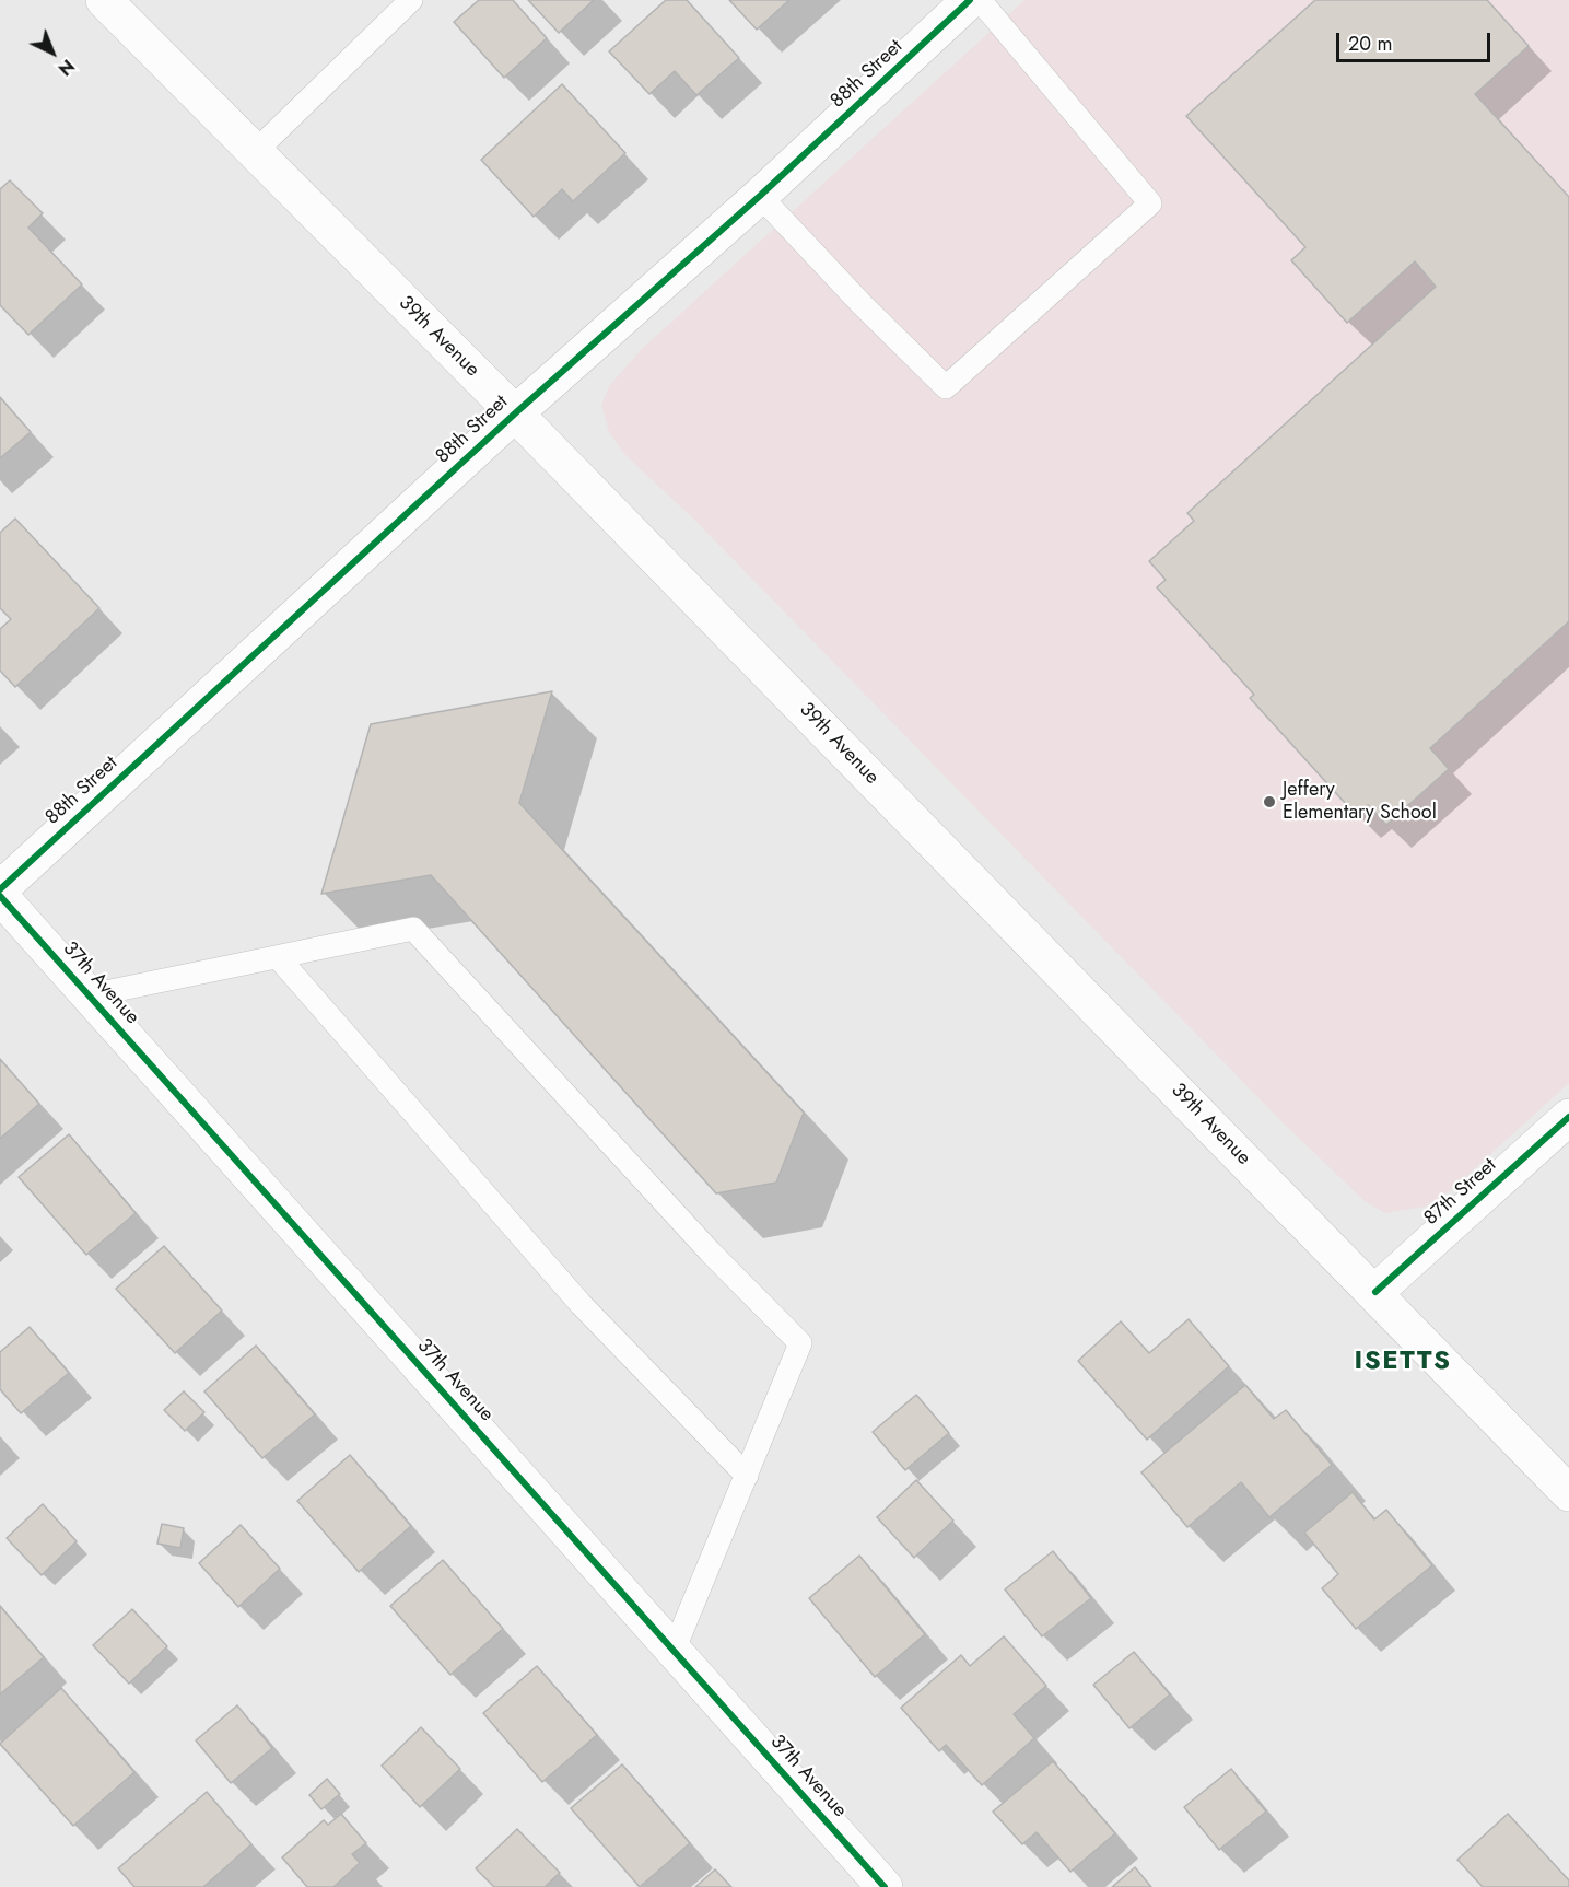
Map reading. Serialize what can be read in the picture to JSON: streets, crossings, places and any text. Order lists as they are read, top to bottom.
{
  "streets": {
    "street": [
      "88th Street",
      "39th Avenue",
      "37th Avenue",
      "87th Street"
    ]
  },
  "crossings": [
    ["88th Street", "39th Avenue"],
    ["39th Avenue", "87th Street"]
  ],
  "districts": ["ISETTS"],
  "places": ["Jeffery Elementary School"],
  "scale_bar": "20 m",
  "north": "bottom right"
}
